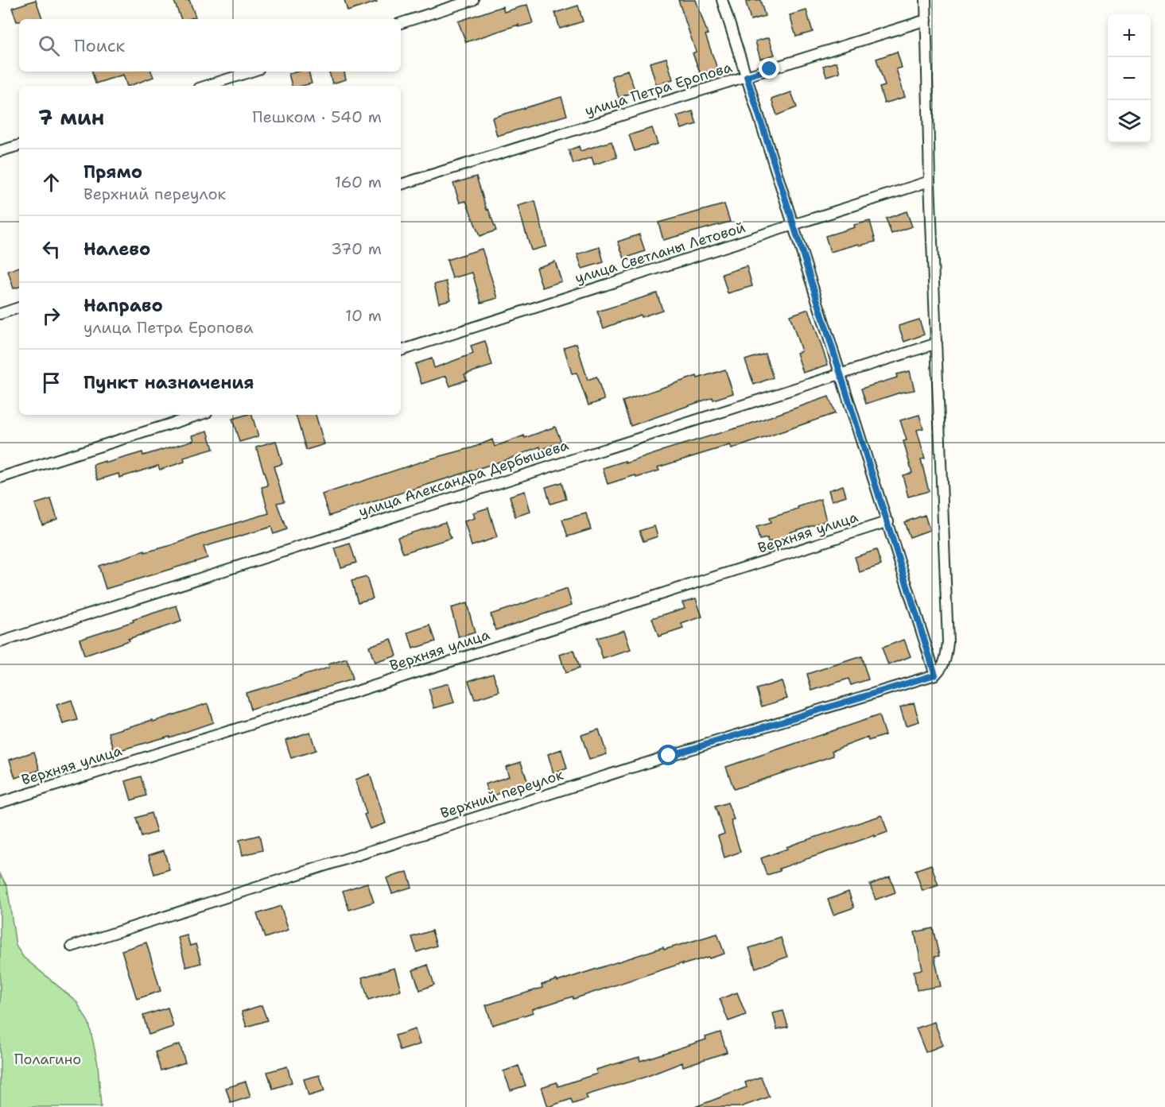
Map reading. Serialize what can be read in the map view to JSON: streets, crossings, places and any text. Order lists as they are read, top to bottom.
{
  "streets": {
    "street": [
      "улица Петра Еропова",
      "улица Светланы Летовой",
      "улица Александра Дербышева",
      "Верхняя улица",
      "Верхний переулок"
    ]
  },
  "parks": ["Полагино"],
  "page": {
    "map_buttons": ["+", "−"],
    "search": "Поиск",
    "heading": ["7 мин", "Пешком · 540 m"],
    "list": [
      ["Прямо", "Верхний переулок", "160 m"],
      ["Налево", "370 m"],
      ["Направо", "улица Петра Еропова", "10 m"],
      "Пункт назначения"
    ]
  }
}
